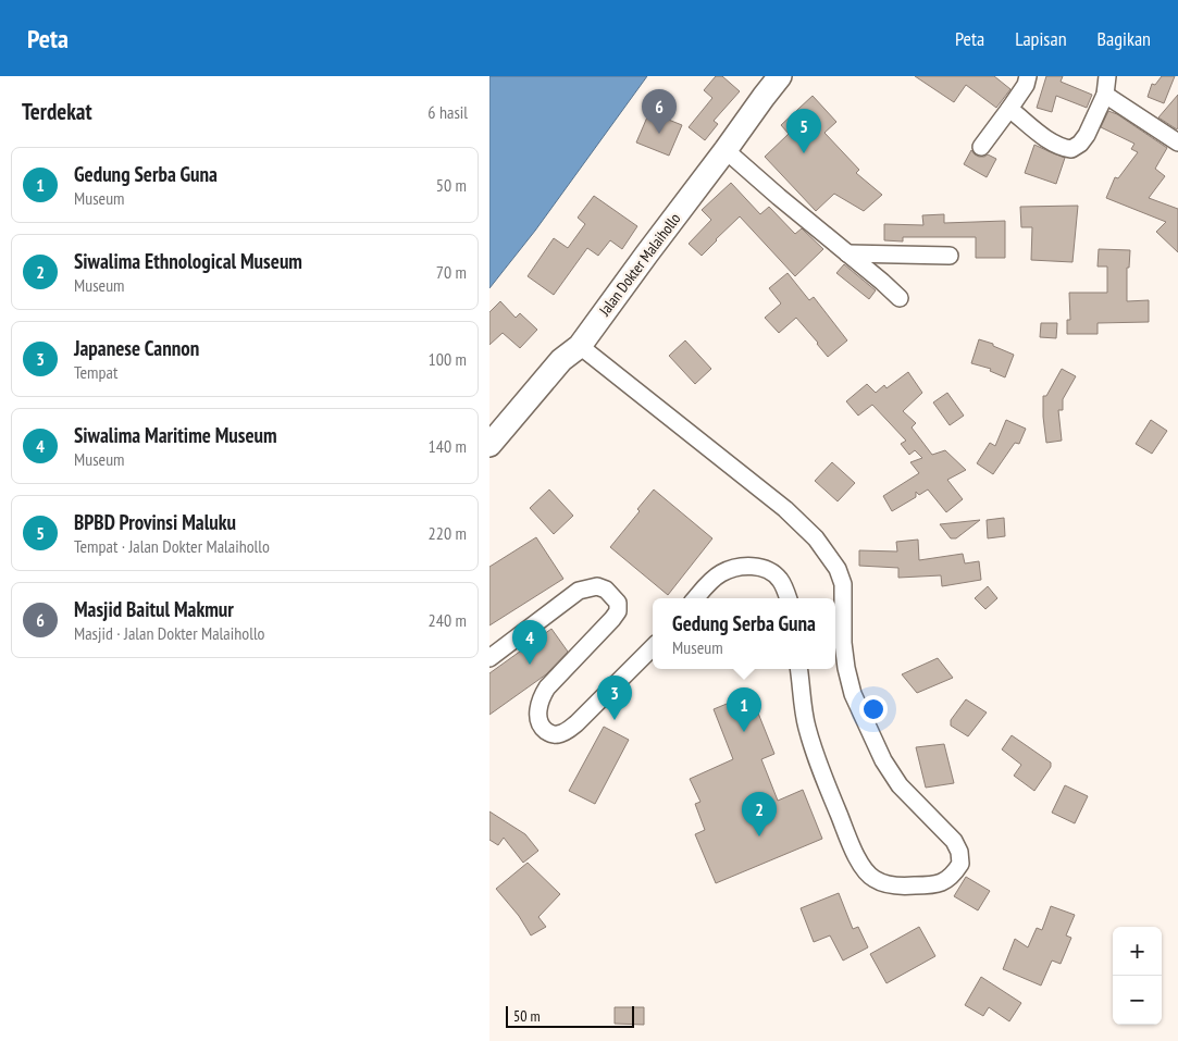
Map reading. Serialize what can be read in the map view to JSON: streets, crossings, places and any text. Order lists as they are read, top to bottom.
{
  "streets": {
    "main road": ["Jalan Dokter Malaihollo"]
  },
  "scale_bar": "50 m",
  "page": {
    "header": "Peta",
    "nav": ["Peta", "Lapisan", "Bagikan"],
    "heading": ["Terdekat", "6 hasil"],
    "pins": [
      "6",
      "5",
      "4",
      "3",
      "1",
      "2"
    ],
    "list": [
      {
        "mark": "1",
        "name": "Gedung Serba Guna",
        "note": "Museum",
        "value": "50 m"
      },
      {
        "mark": "2",
        "name": "Siwalima Ethnological Museum",
        "note": "Museum",
        "value": "70 m"
      },
      {
        "mark": "3",
        "name": "Japanese Cannon",
        "note": "Tempat",
        "value": "100 m"
      },
      {
        "mark": "4",
        "name": "Siwalima Maritime Museum",
        "note": "Museum",
        "value": "140 m"
      },
      {
        "mark": "5",
        "name": "BPBD Provinsi Maluku",
        "note": "Tempat · Jalan Dokter Malaihollo",
        "value": "220 m"
      },
      {
        "mark": "6",
        "name": "Masjid Baitul Makmur",
        "note": "Masjid · Jalan Dokter Malaihollo",
        "value": "240 m"
      }
    ],
    "popup": ["Gedung Serba Guna", "Museum"],
    "map_buttons": ["+", "−"],
    "scale": "50 m"
  }
}
